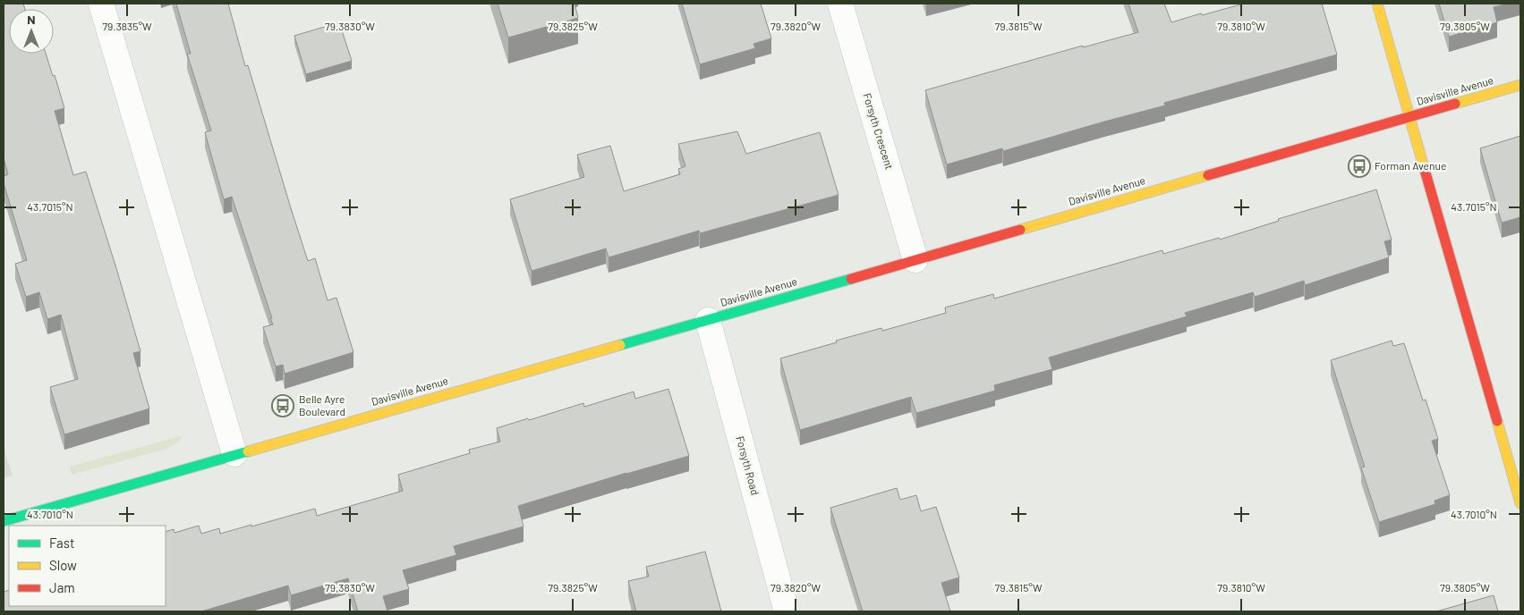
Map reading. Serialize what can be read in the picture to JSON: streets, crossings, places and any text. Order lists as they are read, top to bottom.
{
  "streets": {
    "street": ["Davisville Avenue", "Forsyth Crescent", "Forsyth Road"]
  },
  "crossings": [
    ["Davisville Avenue", "Forsyth Crescent"],
    ["Davisville Avenue", "Forsyth Road"]
  ],
  "places": {
    "bus stop": ["Forman Avenue", "Belle Ayre Boulevard"]
  },
  "legend": ["Fast", "Slow", "Jam"],
  "north": "top",
  "coordinates": [
    "79.3835°W",
    "79.3830°W",
    "79.3825°W",
    "79.3820°W",
    "79.3815°W",
    "79.3810°W",
    "79.3805°W",
    "43.7015°N",
    "43.7010°N"
  ]
}
